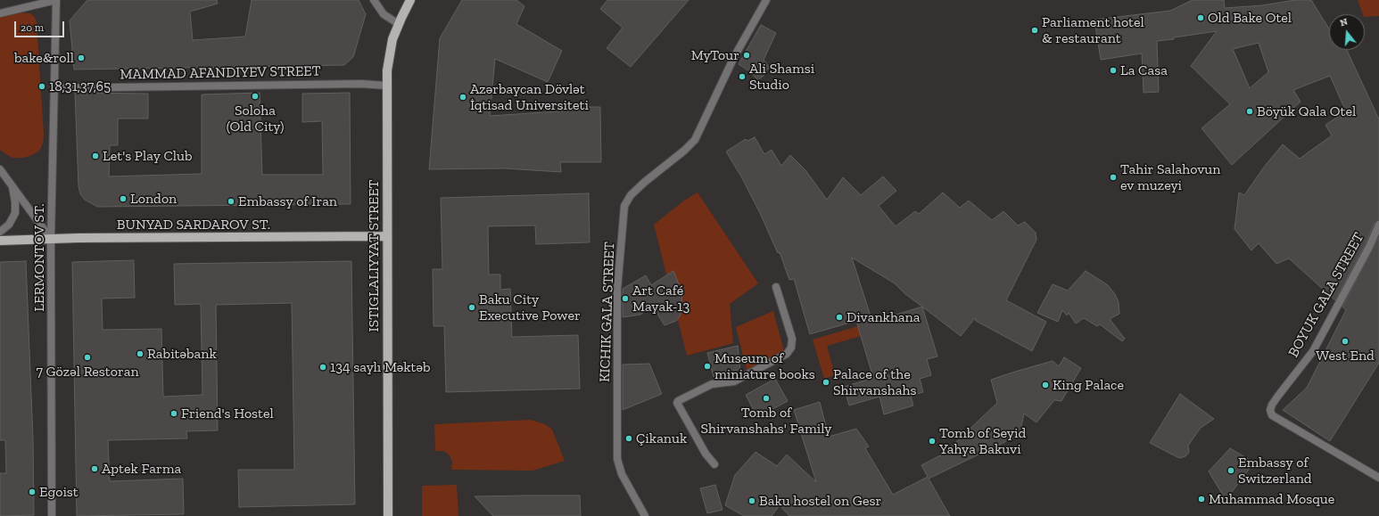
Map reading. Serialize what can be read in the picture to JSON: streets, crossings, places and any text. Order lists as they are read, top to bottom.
{
  "streets": {
    "main road": ["BUNYAD SARDAROV ST.", "ISTIGLALIYYAT STREET"],
    "street": [
      "MAMMAD AFANDIYEV STREET",
      "LERMONTOV ST.",
      "BOYUK GALA STREET",
      "KICHIK GALA STREET"
    ]
  },
  "crossings": [
    ["MAMMAD AFANDIYEV STREET", "ISTIGLALIYYAT STREET"],
    ["MAMMAD AFANDIYEV STREET", "LERMONTOV ST."],
    ["BUNYAD SARDAROV ST.", "ISTIGLALIYYAT STREET"],
    ["BUNYAD SARDAROV ST.", "LERMONTOV ST."]
  ],
  "places": [
    "Old Bake Otel",
    "Parliament hotel & restaurant",
    "MyTour",
    "bake&roll",
    "La Casa",
    "Ali Shamsi Studio",
    "18,31,37,65",
    "Soloha (Old City)",
    "Azərbaycan Dövlət İqtisad Universiteti",
    "Böyük Qala Otel",
    "Let's Play Club",
    "Tahir Salahovun ev muzeyi",
    "London",
    "Embassy of Iran",
    "Art Café Mayak-13",
    "Baku City Executive Power",
    "Divankhana",
    "West End",
    "Rabitəbank",
    "7 Gözəl Restoran",
    "Museum of miniature books",
    "134 saylı Məktəb",
    "Palace of the Shirvanshahs",
    "King Palace",
    "Tomb of Shirvanshahs' Family",
    "Friend's Hostel",
    "Çikanuk",
    "Tomb of Seyid Yahya Bakuvi",
    "Aptek Farma",
    "Embassy of Switzerland",
    "Egoist",
    "Muhammad Mosque",
    "Baku hostel on Gesr"
  ],
  "scale_bar": "20 m",
  "north": "top"
}
